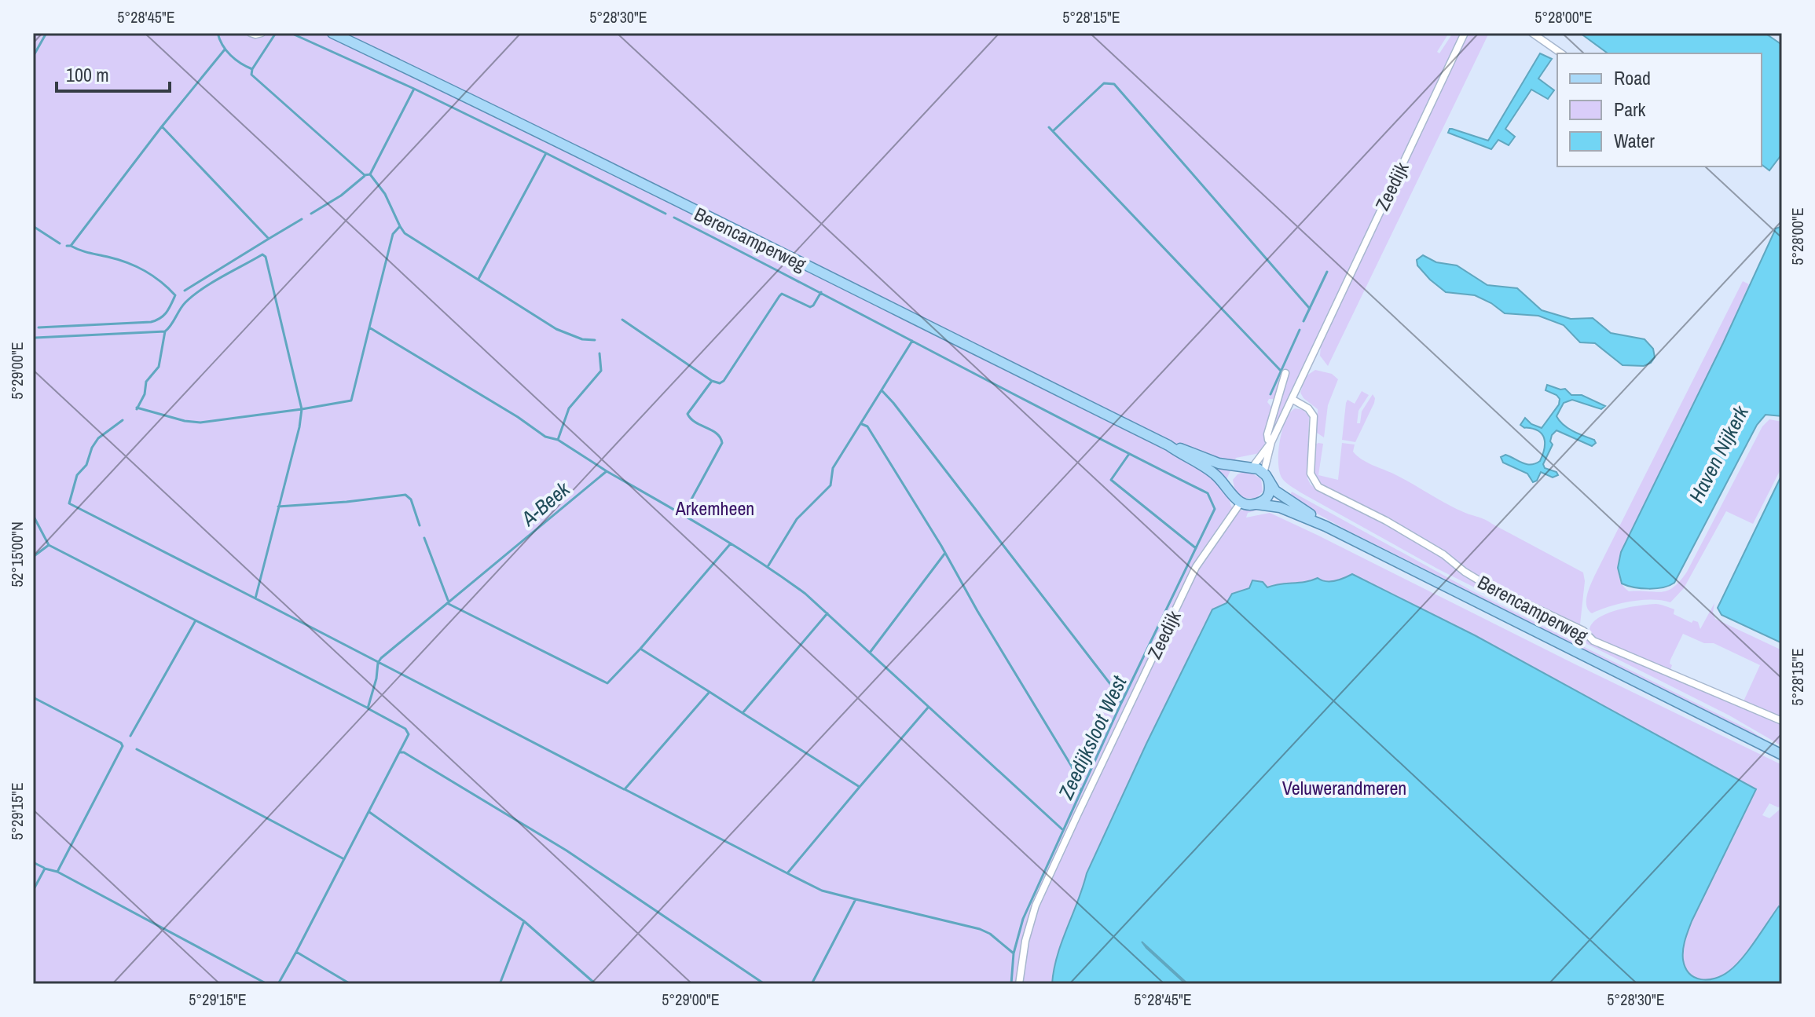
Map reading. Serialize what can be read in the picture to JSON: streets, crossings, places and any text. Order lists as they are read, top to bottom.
{
  "streets": {
    "main road": ["Berencamperweg"],
    "street": ["Zeedijk"]
  },
  "crossings": [
    ["Zeedijk", "Berencamperweg"]
  ],
  "water": ["Haven Nijkerk", "A-Beek", "Zeedijksloot West"],
  "parks": ["Arkemheen", "Veluwerandmeren"],
  "legend": ["Road", "Park", "Water"],
  "scale_bar": "100 m",
  "coordinates": [
    "5°28'45\"E",
    "5°28'30\"E",
    "5°28'15\"E",
    "5°28'00\"E",
    "5°29'00\"E",
    "52°15'00\"N",
    "5°29'15\"E"
  ]
}
